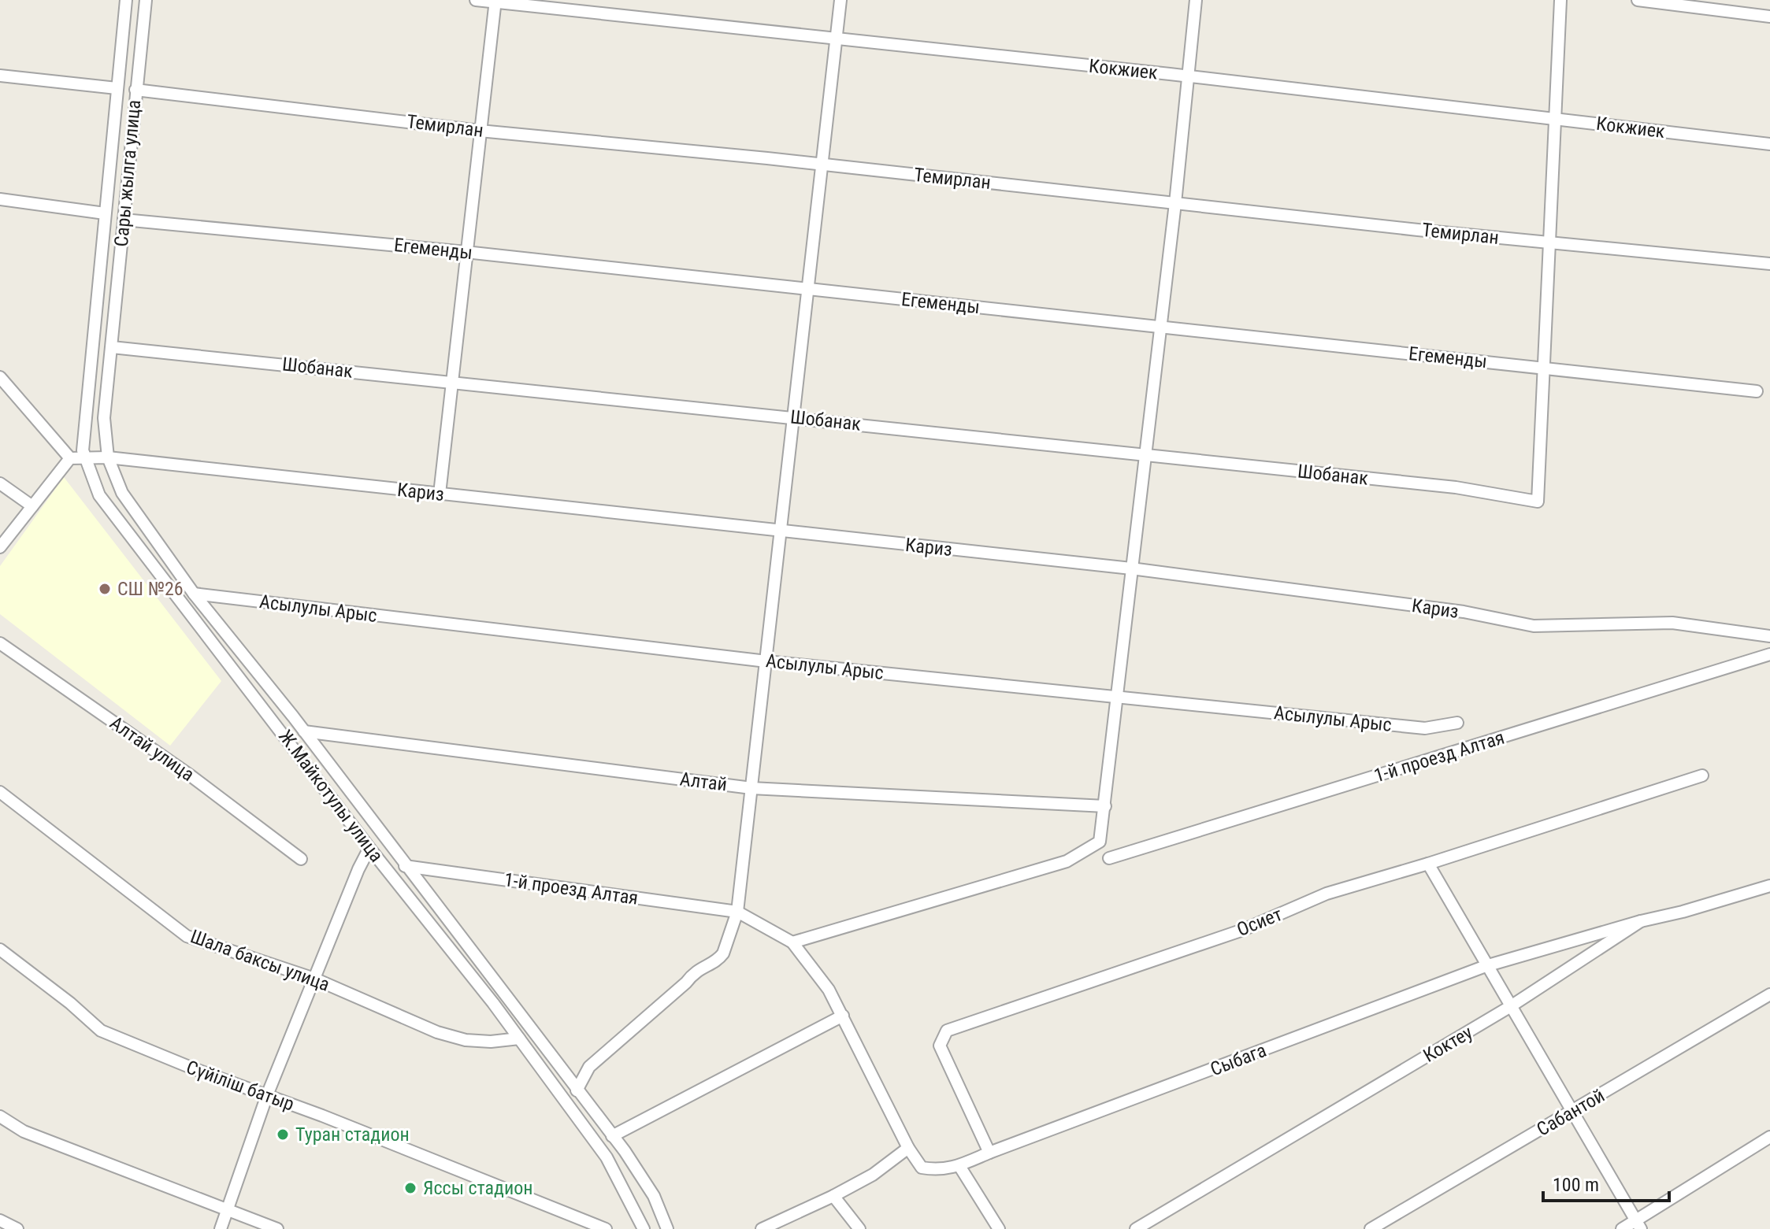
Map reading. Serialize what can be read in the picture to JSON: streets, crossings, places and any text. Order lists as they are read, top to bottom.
{
  "streets": {
    "street": [
      "Кокжиек",
      "Темирлан",
      "Сары жылга улица",
      "Егеменды",
      "Шобанак",
      "Кариз",
      "Асылулы Арыс",
      "Алтай улица",
      "1-й проезд Алтая",
      "Алтай",
      "Ж.Майкотулы улица",
      "Осиет",
      "Шала баксы улица",
      "Коктеу",
      "Сыбага",
      "Сүйіліш батыр",
      "Сабантой"
    ]
  },
  "crossings": [
    ["Темирлан", "Сары жылга улица"],
    ["Сары жылга улица", "Егеменды"],
    ["Сары жылга улица", "Шобанак"],
    ["Сары жылга улица", "Ж.Майкотулы улица"],
    ["Егеменды", "Шобанак"],
    ["Шобанак", "Ж.Майкотулы улица"],
    ["Кариз", "Ж.Майкотулы улица"],
    ["Асылулы Арыс", "Ж.Майкотулы улица"],
    ["1-й проезд Алтая", "Ж.Майкотулы улица"],
    ["Алтай", "Ж.Майкотулы улица"],
    ["Ж.Майкотулы улица", "Шала баксы улица"],
    ["Осиет", "Сыбага"],
    ["Коктеу", "Сыбага"]
  ],
  "places": ["СШ №26", "Туран стадион", "Яссы стадион"],
  "scale_bar": "100 m"
}
